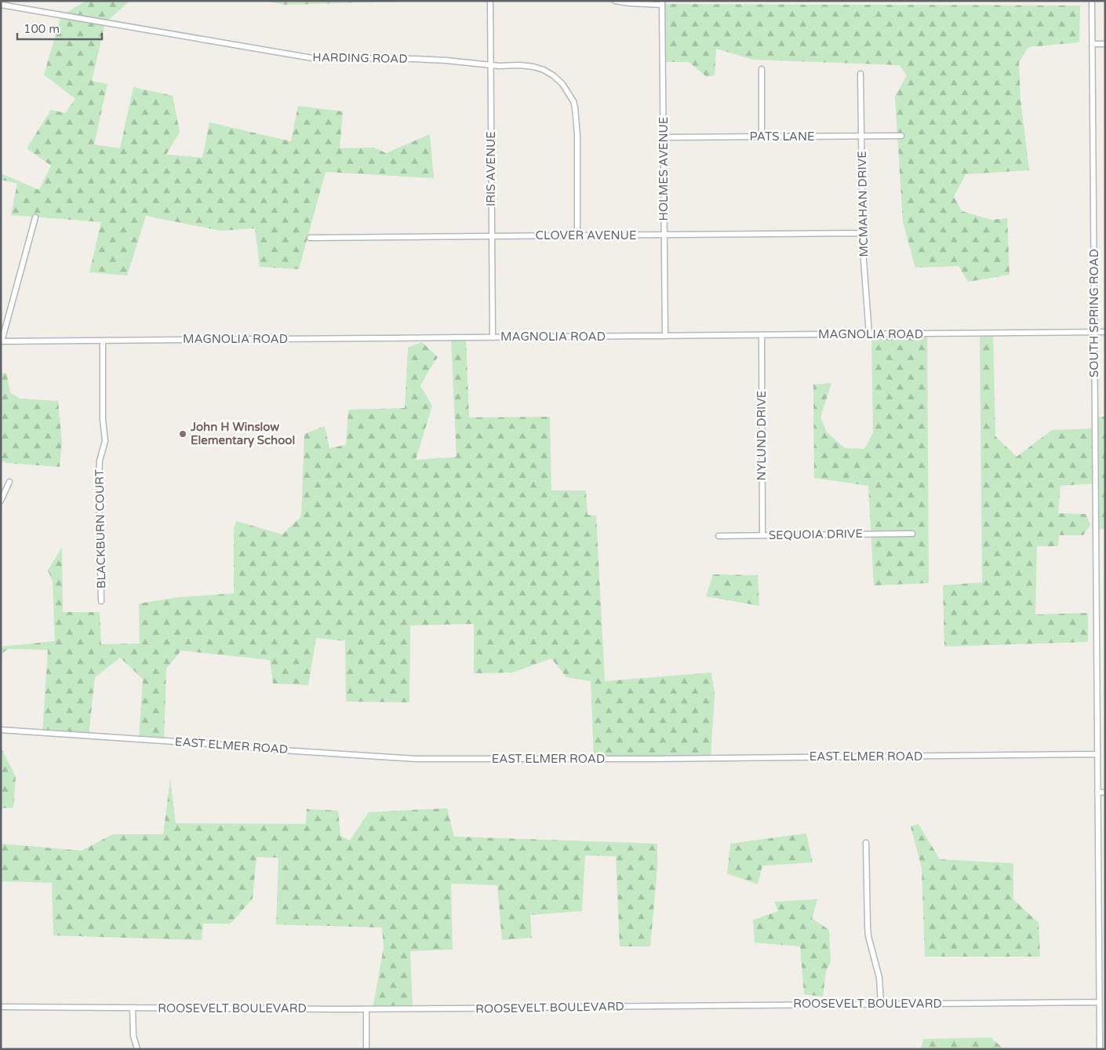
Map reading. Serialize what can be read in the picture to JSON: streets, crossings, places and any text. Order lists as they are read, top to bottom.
{
  "streets": {
    "street": [
      "HARDING ROAD",
      "PATS LANE",
      "IRIS AVENUE",
      "HOLMES AVENUE",
      "MCMAHAN DRIVE",
      "CLOVER AVENUE",
      "SOUTH SPRING ROAD",
      "MAGNOLIA ROAD",
      "NYLUND DRIVE",
      "BLACKBURN COURT",
      "SEQUOIA DRIVE",
      "EAST ELMER ROAD",
      "ROOSEVELT BOULEVARD"
    ]
  },
  "crossings": [
    ["HARDING ROAD", "IRIS AVENUE"],
    ["HARDING ROAD", "CLOVER AVENUE"],
    ["PATS LANE", "HOLMES AVENUE"],
    ["PATS LANE", "MCMAHAN DRIVE"],
    ["IRIS AVENUE", "CLOVER AVENUE"],
    ["IRIS AVENUE", "MAGNOLIA ROAD"],
    ["HOLMES AVENUE", "CLOVER AVENUE"],
    ["HOLMES AVENUE", "MAGNOLIA ROAD"],
    ["MCMAHAN DRIVE", "CLOVER AVENUE"],
    ["MCMAHAN DRIVE", "MAGNOLIA ROAD"],
    ["SOUTH SPRING ROAD", "MAGNOLIA ROAD"],
    ["SOUTH SPRING ROAD", "EAST ELMER ROAD"],
    ["SOUTH SPRING ROAD", "ROOSEVELT BOULEVARD"],
    ["MAGNOLIA ROAD", "NYLUND DRIVE"],
    ["MAGNOLIA ROAD", "BLACKBURN COURT"],
    ["NYLUND DRIVE", "SEQUOIA DRIVE"]
  ],
  "places": ["John H Winslow Elementary School"],
  "scale_bar": "100 m"
}
